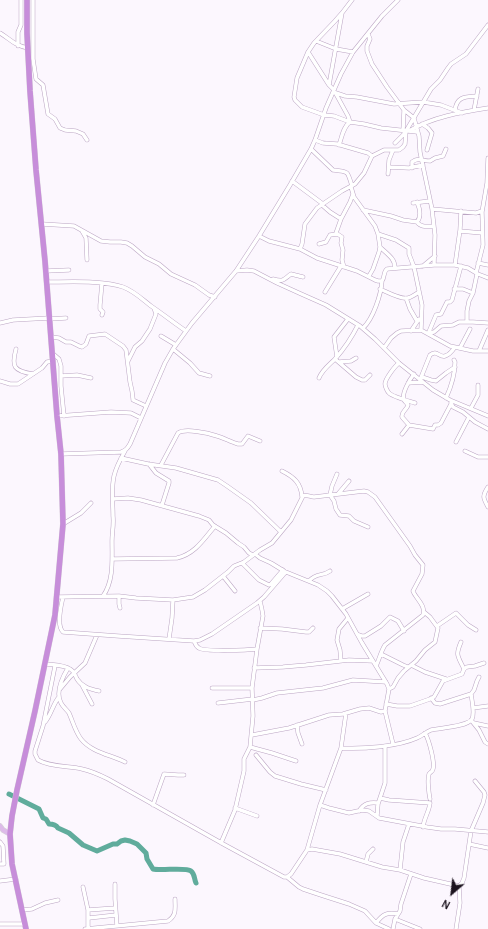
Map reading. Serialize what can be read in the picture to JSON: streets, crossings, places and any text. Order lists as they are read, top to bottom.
{
  "north": "bottom left"
}
